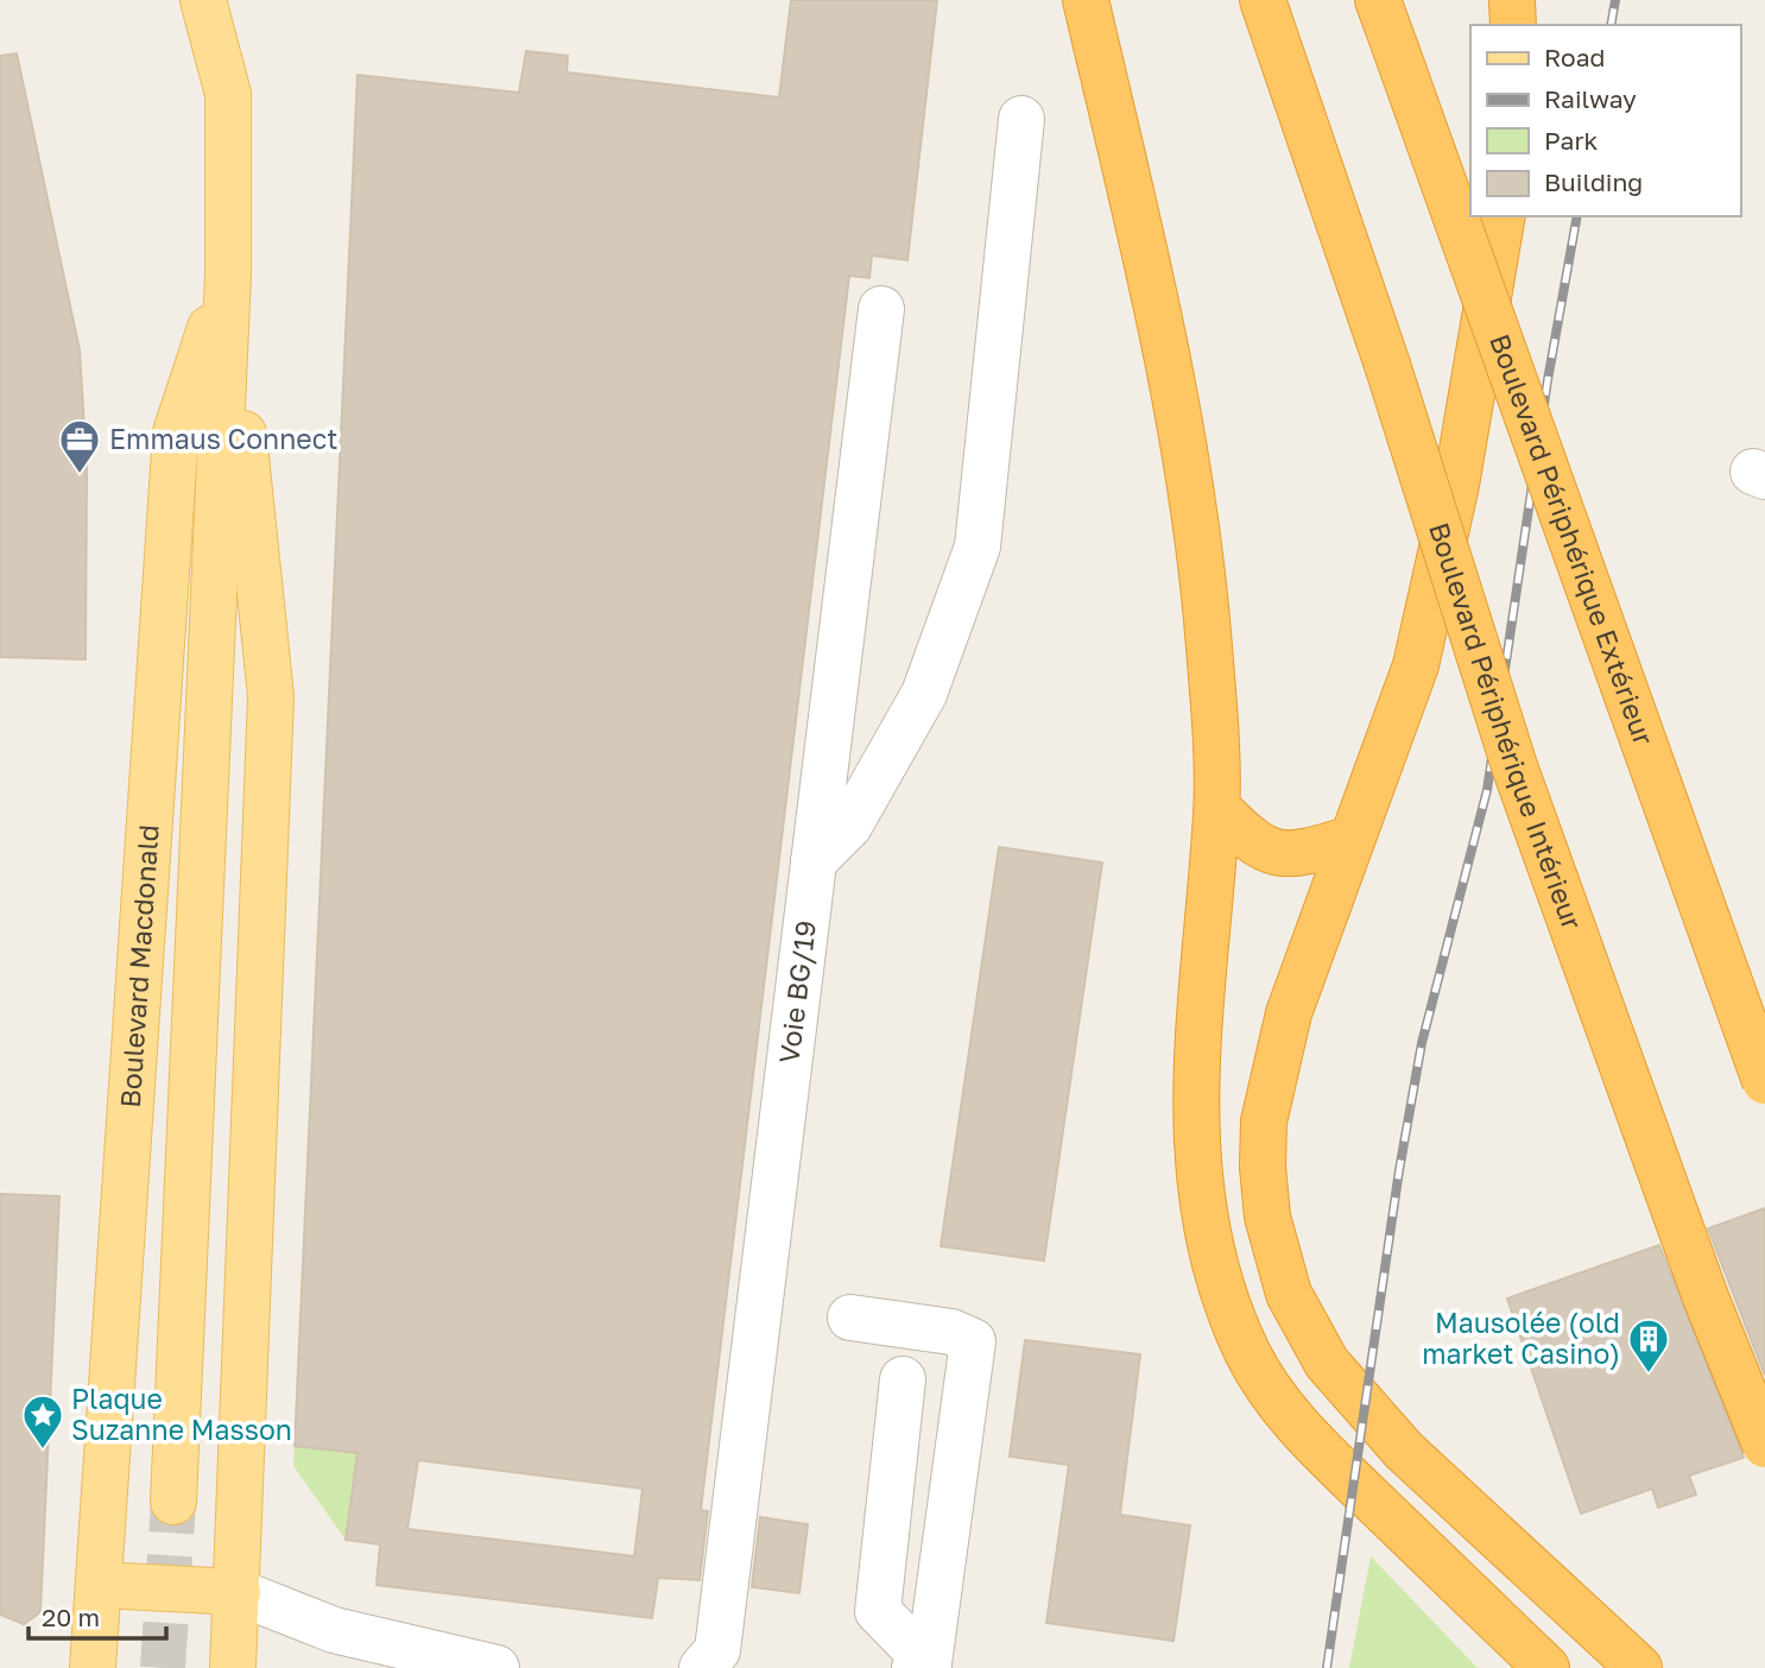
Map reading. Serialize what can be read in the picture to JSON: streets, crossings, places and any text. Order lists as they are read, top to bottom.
{
  "streets": {
    "highway": ["Boulevard Périphérique Extérieur", "Boulevard Périphérique Intérieur"],
    "main road": ["Boulevard Macdonald"],
    "lane": ["Voie BG/19"]
  },
  "places": {
    "office": ["Emmaus Connect"],
    "building": ["Mausolée (old market Casino)"],
    "place": ["Plaque Suzanne Masson"]
  },
  "legend": [
    "Road",
    "Railway",
    "Park",
    "Building"
  ],
  "scale_bar": "20 m"
}
